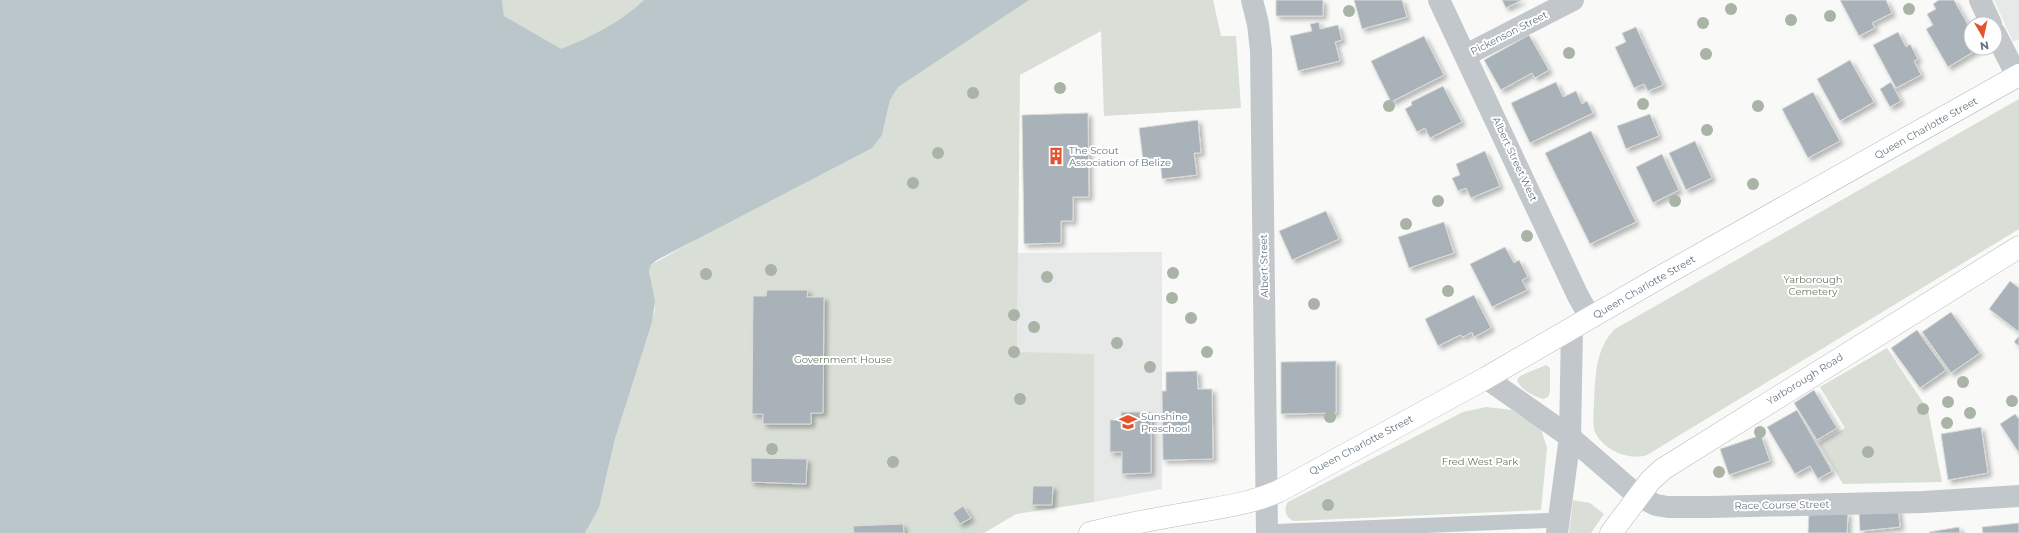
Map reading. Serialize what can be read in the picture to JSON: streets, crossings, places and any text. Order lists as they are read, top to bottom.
{
  "streets": {
    "main road": ["Queen Charlotte Street", "Yarborough Road"],
    "street": [
      "Pickenson Street",
      "Albert Street West",
      "Albert Street",
      "Race Course Street"
    ]
  },
  "crossings": [
    ["Pickenson Street", "Albert Street West"],
    ["Queen Charlotte Street", "Albert Street West"],
    ["Queen Charlotte Street", "Albert Street"],
    ["Queen Charlotte Street", "Race Course Street"],
    ["Yarborough Road", "Race Course Street"]
  ],
  "parks": ["Yarborough Cemetery", "Government House", "Fred West Park"],
  "places": {
    "building": ["The Scout Association of Belize"],
    "school or university": ["Sunshine Preschool"]
  },
  "north": "bottom"
}
